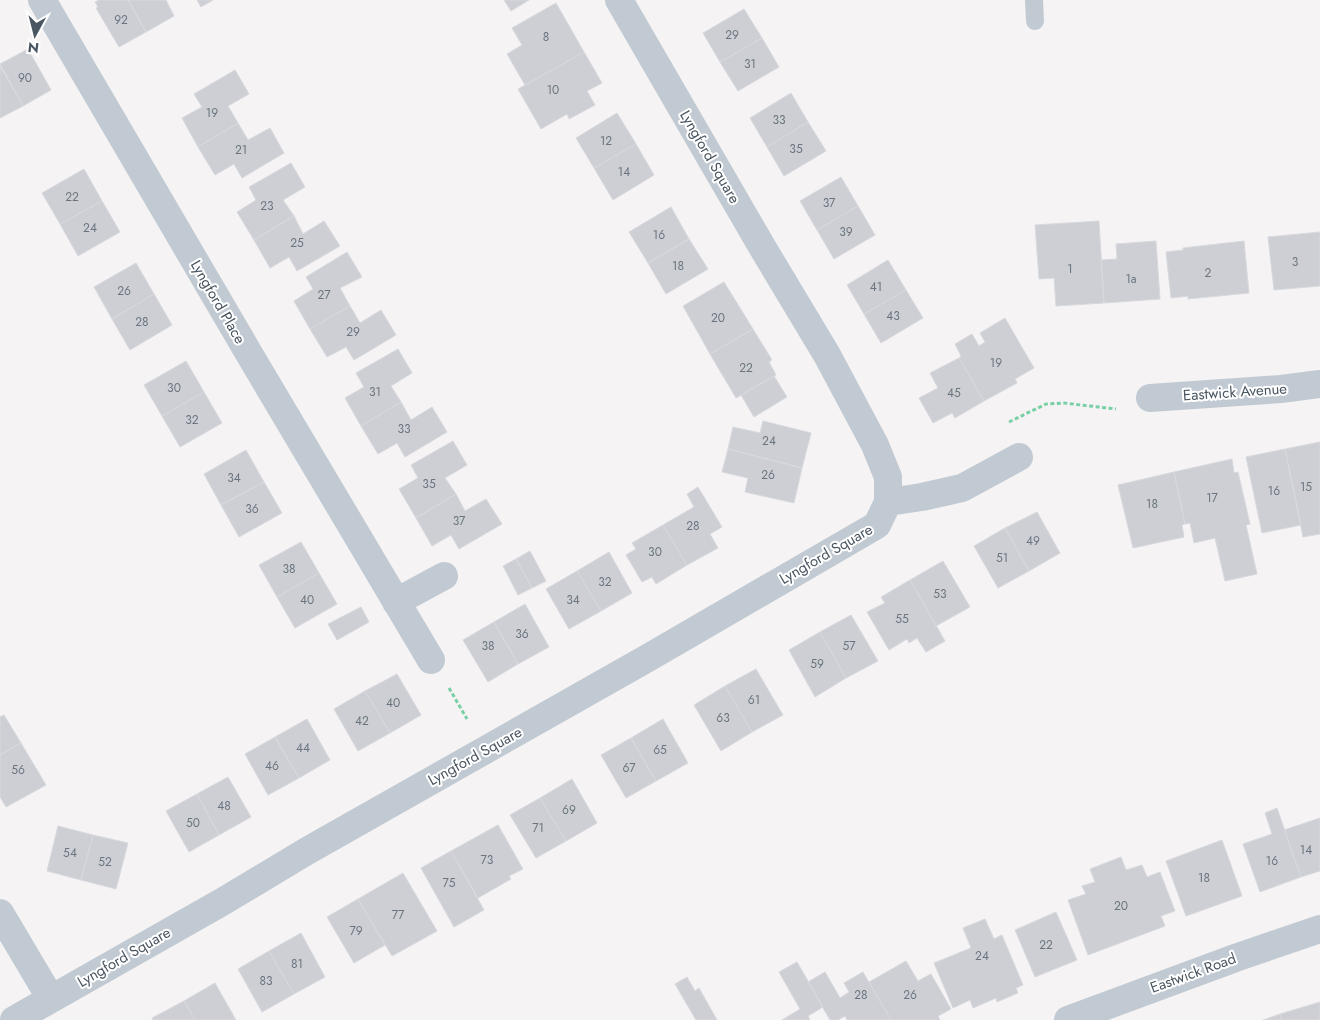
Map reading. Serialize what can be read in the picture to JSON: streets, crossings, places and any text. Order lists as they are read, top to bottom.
{
  "streets": {
    "street": [
      "Lyngford Square",
      "Lyngford Place",
      "Eastwick Avenue",
      "Eastwick Road"
    ]
  },
  "house_numbers": [
    "92",
    "29",
    "8",
    "31",
    "90",
    "10",
    "19",
    "33",
    "12",
    "35",
    "21",
    "14",
    "22",
    "37",
    "23",
    "24",
    "39",
    "16",
    "25",
    "3",
    "18",
    "1",
    "2",
    "1a",
    "41",
    "26",
    "27",
    "43",
    "20",
    "28",
    "29",
    "19",
    "22",
    "30",
    "31",
    "45",
    "32",
    "33",
    "24",
    "26",
    "34",
    "35",
    "15",
    "16",
    "17",
    "18",
    "36",
    "37",
    "28",
    "49",
    "30",
    "51",
    "38",
    "32",
    "53",
    "40",
    "34",
    "55",
    "36",
    "38",
    "57",
    "59",
    "61",
    "40",
    "63",
    "42",
    "44",
    "65",
    "46",
    "67",
    "56",
    "48",
    "69",
    "50",
    "71",
    "14",
    "54",
    "73",
    "16",
    "52",
    "18",
    "75",
    "20",
    "77",
    "79",
    "22",
    "24",
    "81",
    "83",
    "28",
    "26"
  ],
  "north": "bottom"
}
